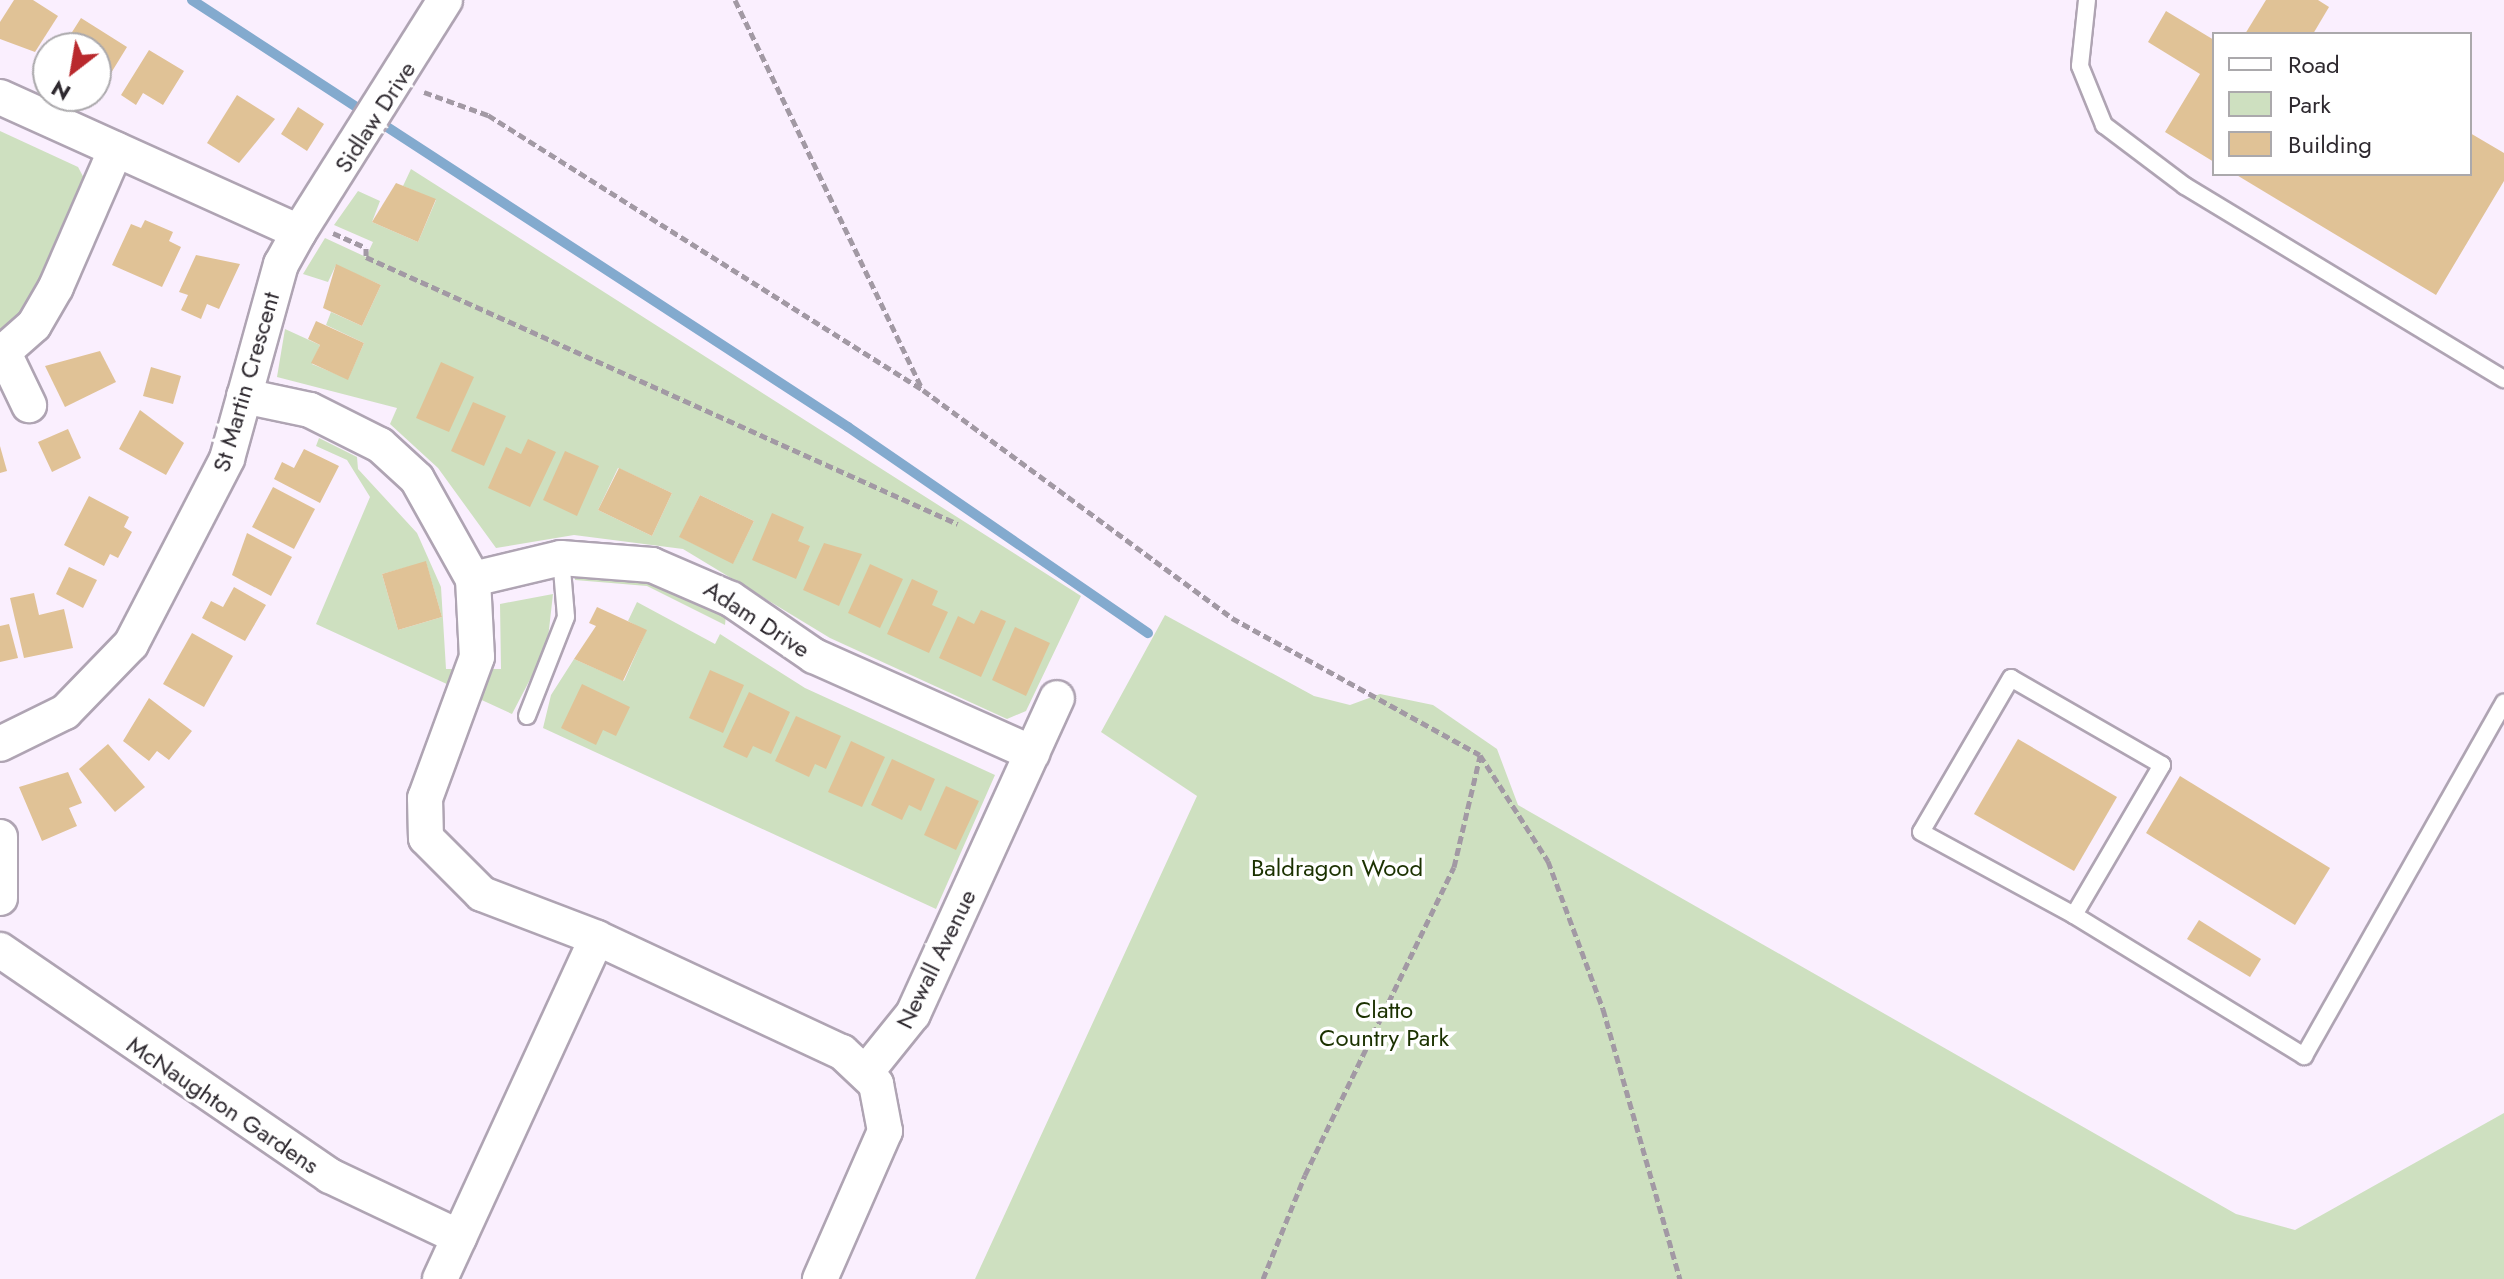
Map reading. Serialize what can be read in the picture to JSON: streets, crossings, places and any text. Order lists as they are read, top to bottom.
{
  "streets": {
    "street": [
      "Sidlaw Drive",
      "St Martin Crescent",
      "Adam Drive",
      "Newall Avenue",
      "McNaughton Gardens"
    ]
  },
  "crossings": [
    ["Sidlaw Drive", "St Martin Crescent"],
    ["Adam Drive", "Newall Avenue"]
  ],
  "parks": ["Baldragon Wood", "Clatto Country Park"],
  "legend": ["Road", "Park", "Building"],
  "north": "bottom left"
}
